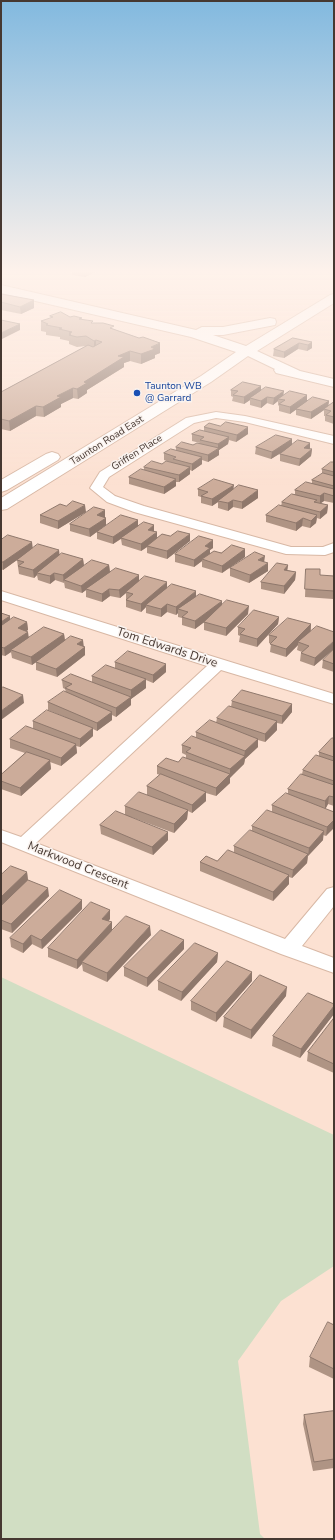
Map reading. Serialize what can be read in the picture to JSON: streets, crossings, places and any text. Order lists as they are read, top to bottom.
{
  "streets": {
    "main road": ["Taunton Road East"],
    "street": ["Griffen Place", "Tom Edwards Drive", "Markwood Crescent"]
  },
  "crossings": [
    ["Tom Edwards Drive", "Markwood Crescent"]
  ],
  "places": ["Taunton WB @ Garrard"]
}
